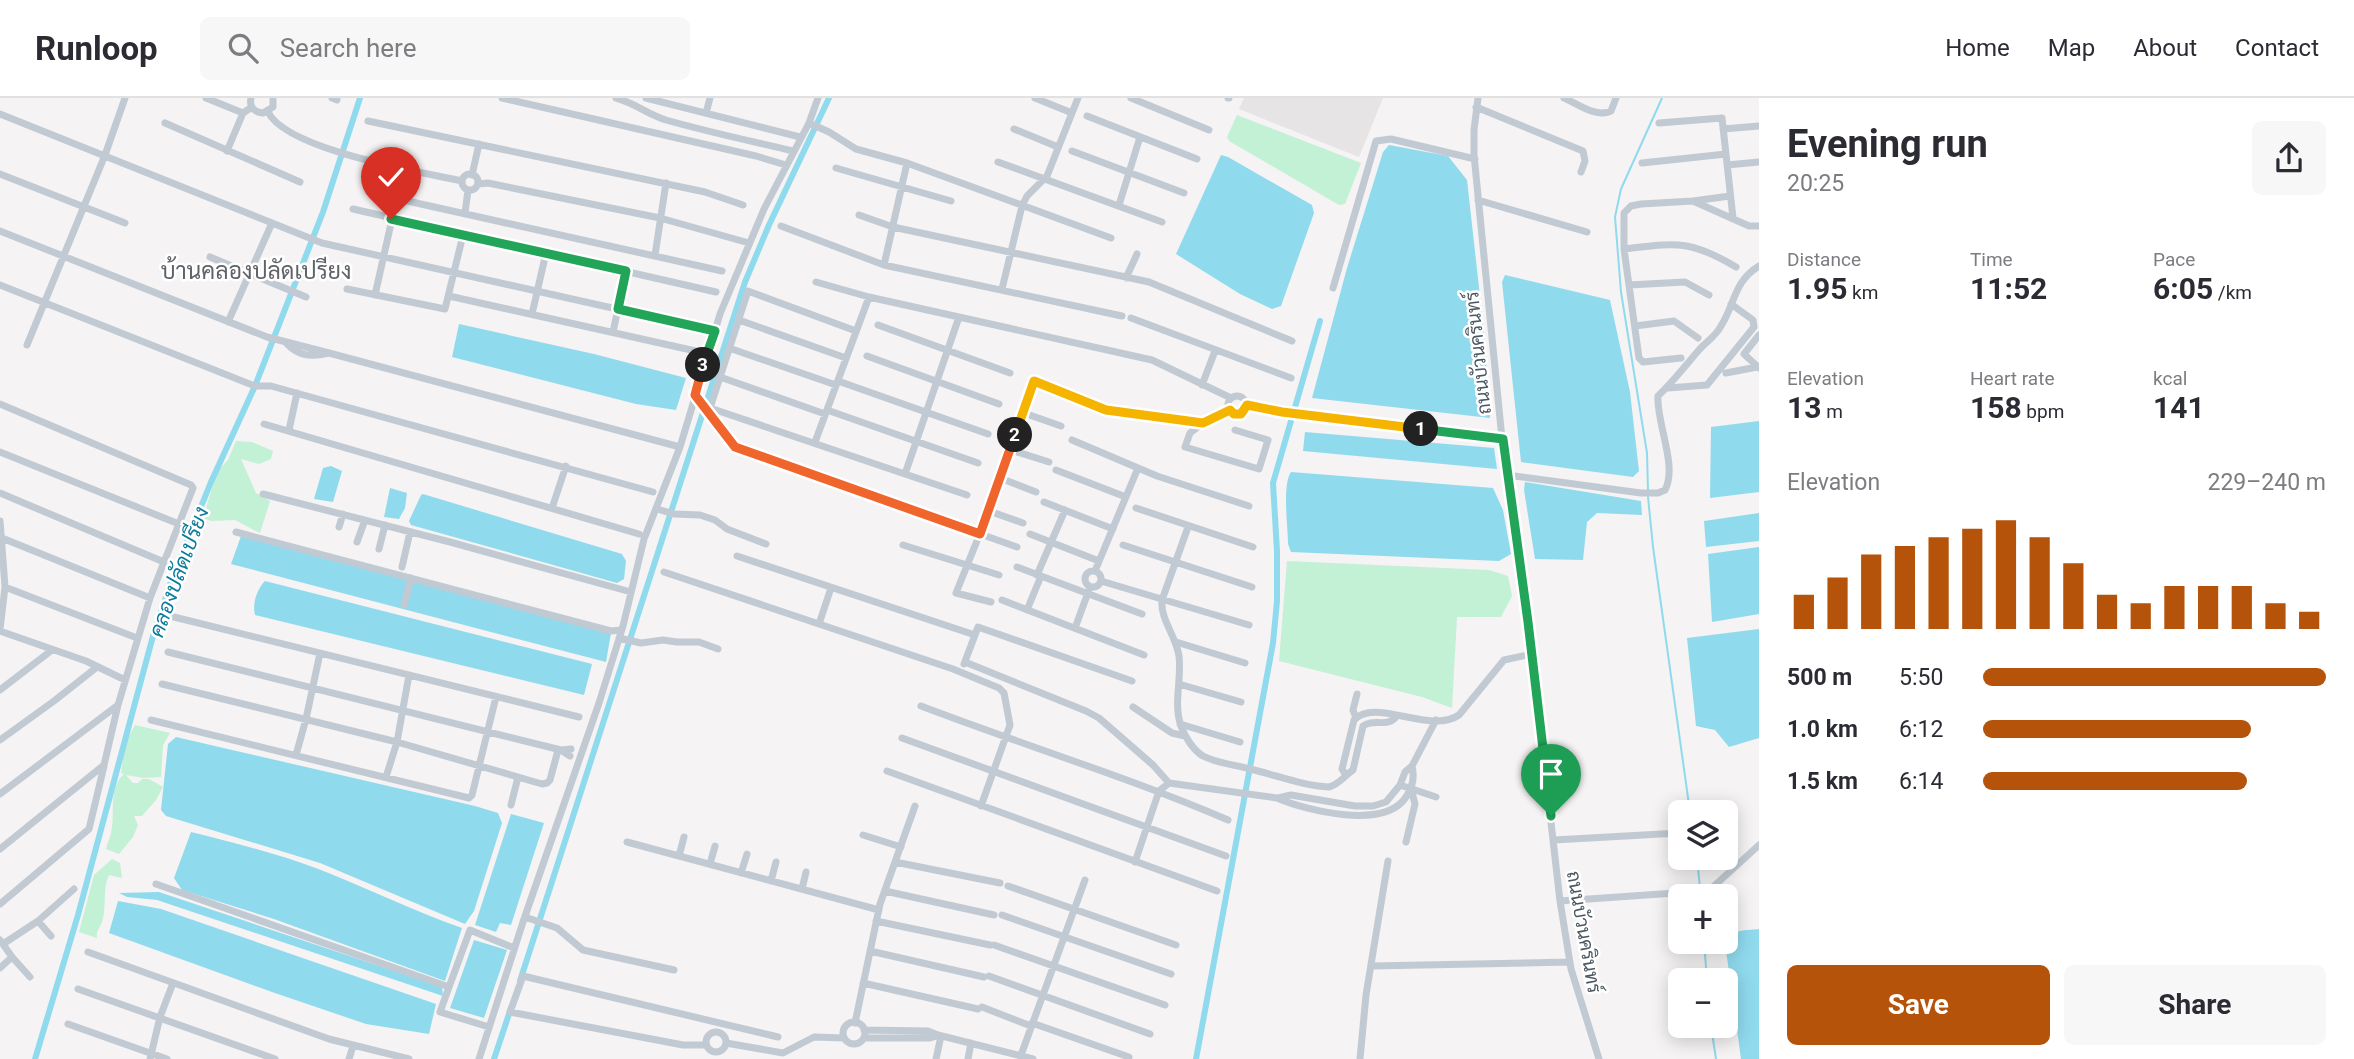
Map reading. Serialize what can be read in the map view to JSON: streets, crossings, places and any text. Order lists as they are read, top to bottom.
{
  "streets": {
    "street": ["ถนนบัวนครินทร์"]
  },
  "districts": ["บ้านคลองปลัดเปรียง"],
  "water": ["คลองปลัดเปรียง"],
  "page": {
    "header": "Runloop",
    "search": "Search here",
    "nav": [
      "Home",
      "Map",
      "About",
      "Contact"
    ],
    "heading": ["Evening run", "20:25"],
    "stats": [
      ["Distance", "1.95 km"],
      ["Time", "11:52"],
      ["Pace", "6:05 /km"],
      ["Elevation", "13 m"],
      ["Heart rate", "158 bpm"],
      ["kcal", "141"]
    ],
    "pins": ["3", "1", "2"],
    "chart": ["Elevation", "229–240 m"],
    "list": [
      {
        "name": "500 m",
        "note": "5:50"
      },
      {
        "name": "1.0 km",
        "note": "6:12"
      },
      {
        "name": "1.5 km",
        "note": "6:14"
      }
    ],
    "map_buttons": ["+", "−"],
    "buttons": ["Save", "Share"]
  }
}
